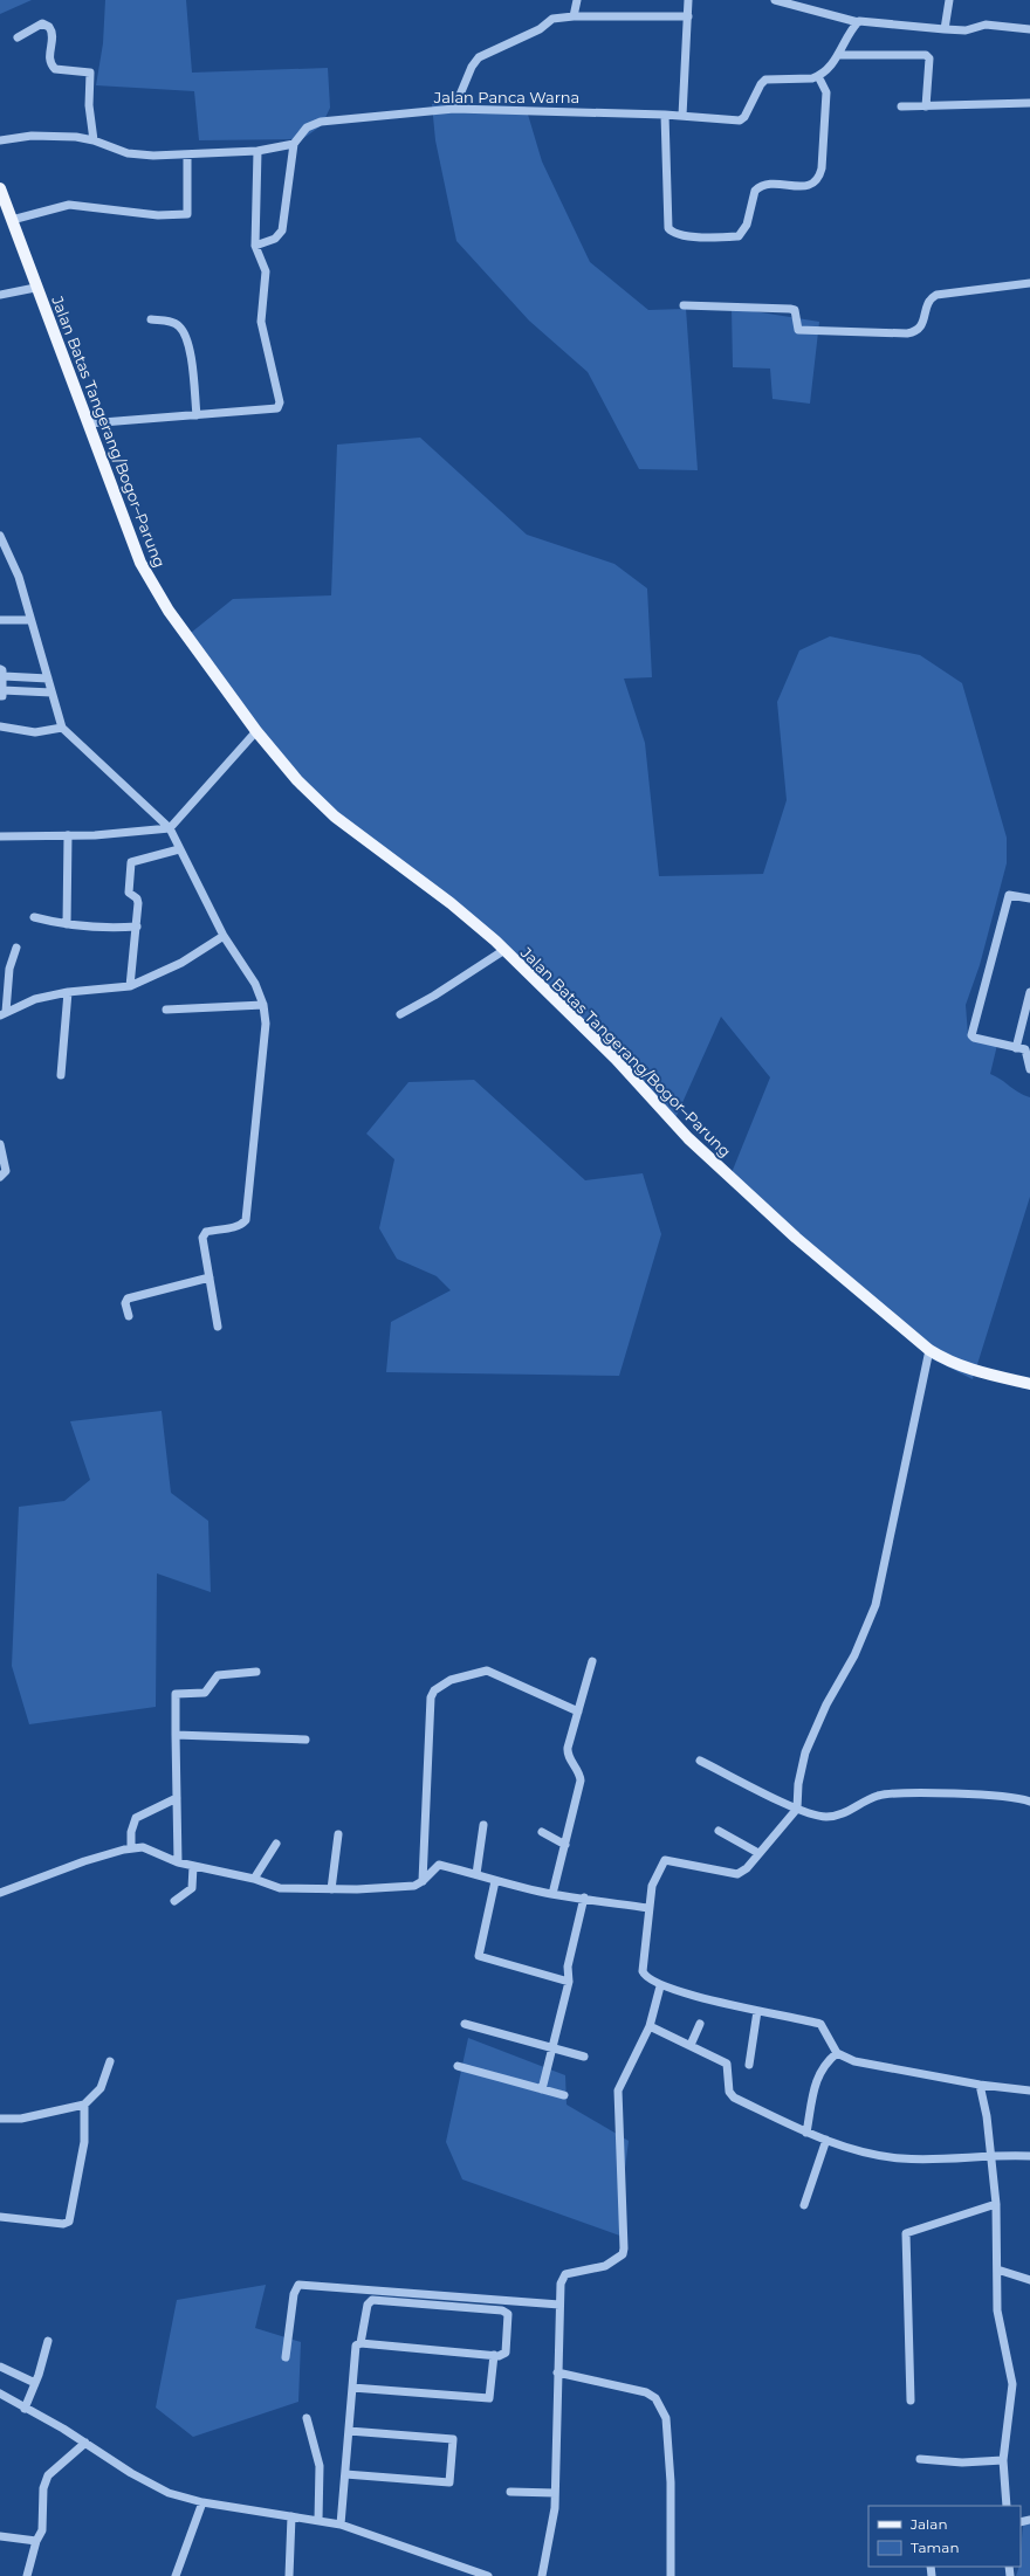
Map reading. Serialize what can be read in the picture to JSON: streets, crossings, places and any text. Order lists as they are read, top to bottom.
{
  "streets": {
    "main road": ["Jalan Batas Tangerang/Bogor–Parung"],
    "street": ["Jalan Panca Warna"]
  },
  "legend": ["Jalan", "Taman"]
}
